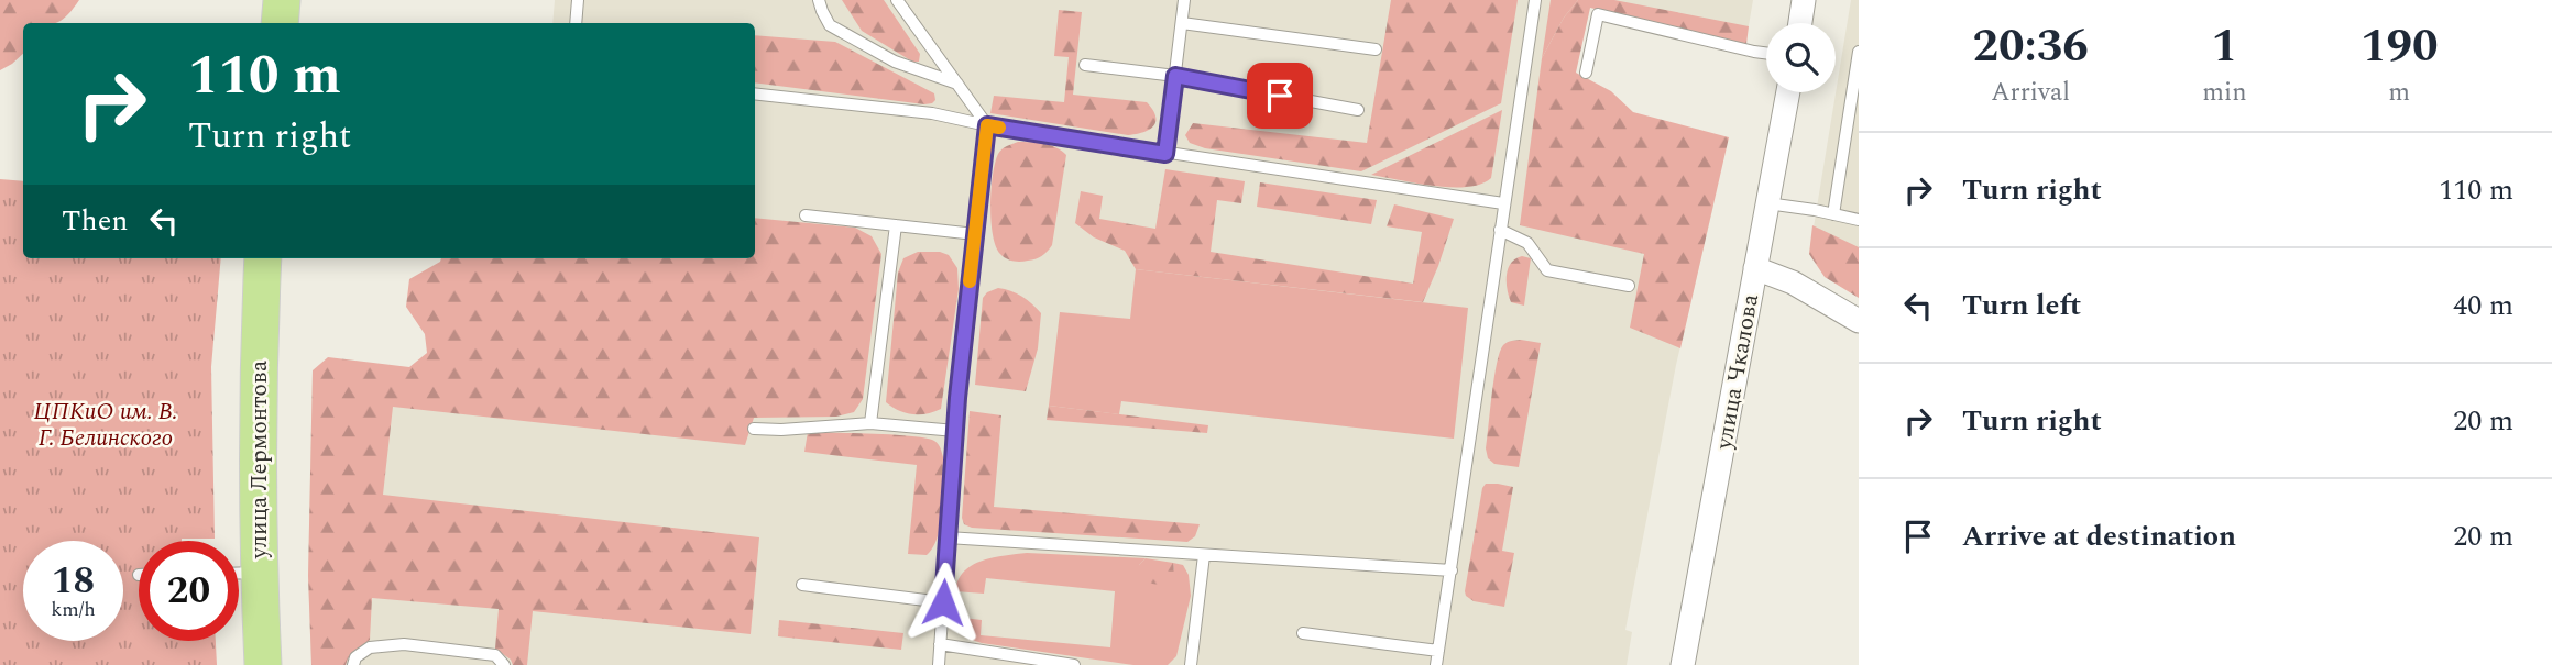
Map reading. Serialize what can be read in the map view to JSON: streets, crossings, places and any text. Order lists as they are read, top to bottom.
{
  "streets": {
    "main road": ["улица Лермонтова"],
    "street": ["улица Чкалова"]
  },
  "parks": ["ЦПКиО им. В. Г. Белинского"],
  "page": {
    "eta": [
      "20:36",
      "Arrival",
      "1",
      "min",
      "190",
      "m"
    ],
    "turn": ["110 m", "Turn right"],
    "list": [
      {
        "name": "Turn right",
        "value": "110 m"
      },
      {
        "name": "Turn left",
        "value": "40 m"
      },
      {
        "name": "Turn right",
        "value": "20 m"
      },
      {
        "name": "Arrive at destination",
        "value": "20 m"
      }
    ],
    "then": "Then",
    "speed": "18 km/h",
    "limit": "20"
  }
}
